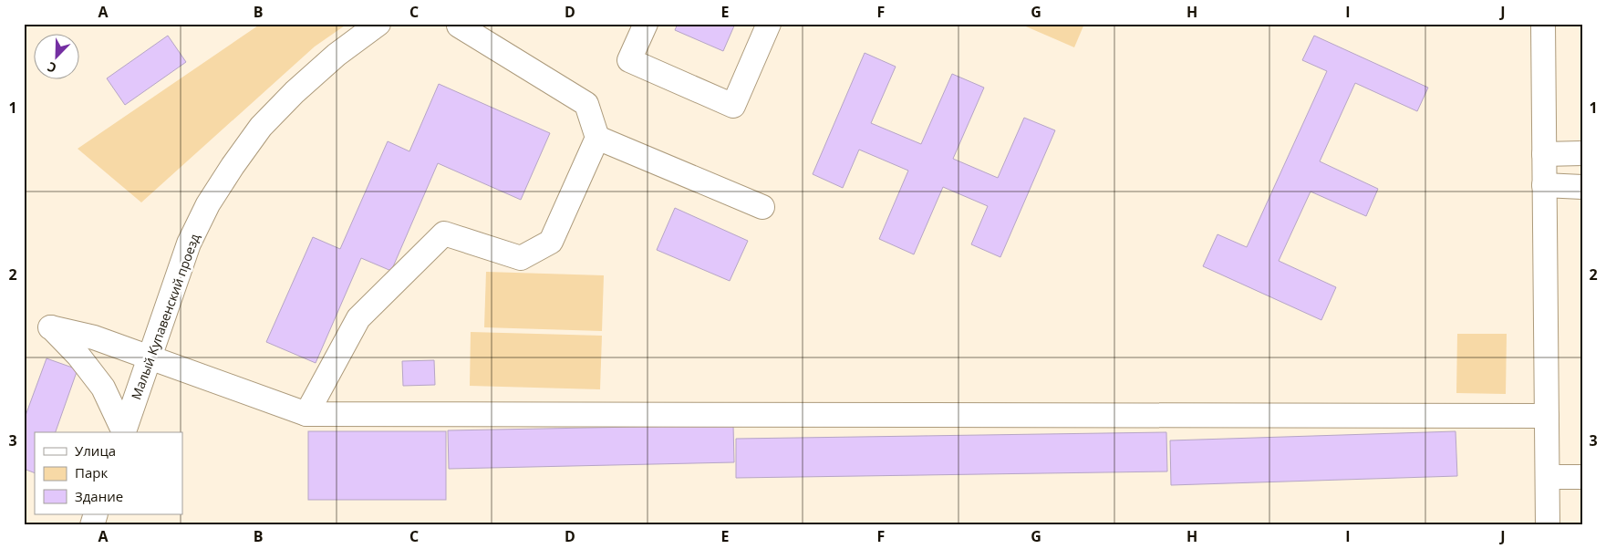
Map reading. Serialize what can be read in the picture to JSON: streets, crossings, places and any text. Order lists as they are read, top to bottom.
{
  "streets": {
    "street": ["Малый Купавенский проезд"]
  },
  "legend": ["Улица", "Парк", "Здание"],
  "north": "bottom left",
  "grid": {
    "columns": [
      "A",
      "B",
      "C",
      "D",
      "E",
      "F",
      "G",
      "H",
      "I",
      "J"
    ],
    "rows": ["1", "2", "3"]
  }
}
